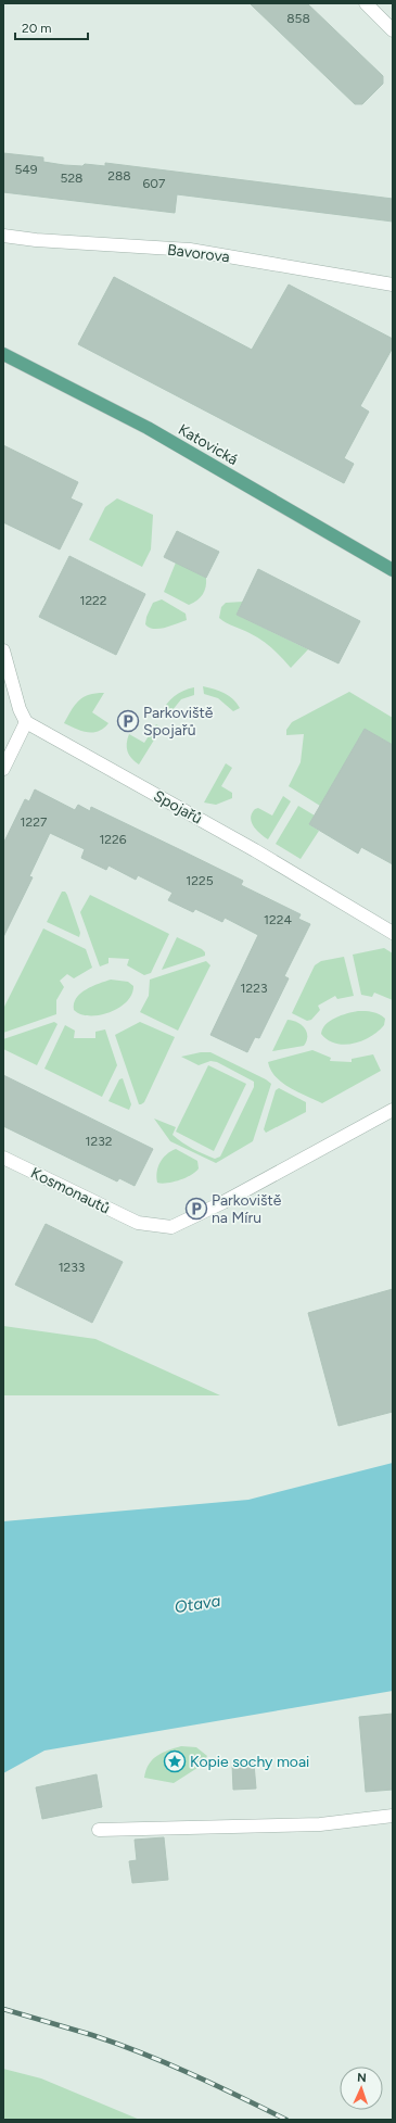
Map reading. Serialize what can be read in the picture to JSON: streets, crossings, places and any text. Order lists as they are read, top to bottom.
{
  "streets": {
    "main road": ["Katovická"],
    "street": ["Bavorova", "Spojařů", "Kosmonautů"]
  },
  "water": ["Otava"],
  "places": {
    "parking": ["Parkoviště Spojařů", "Parkoviště na Míru"],
    "place": ["Kopie sochy moai"]
  },
  "house_numbers": [
    "858",
    "549",
    "288",
    "528",
    "607",
    "1222",
    "1227",
    "1226",
    "1225",
    "1224",
    "1223",
    "1232",
    "1233"
  ],
  "scale_bar": "20 m",
  "north": "top"
}
